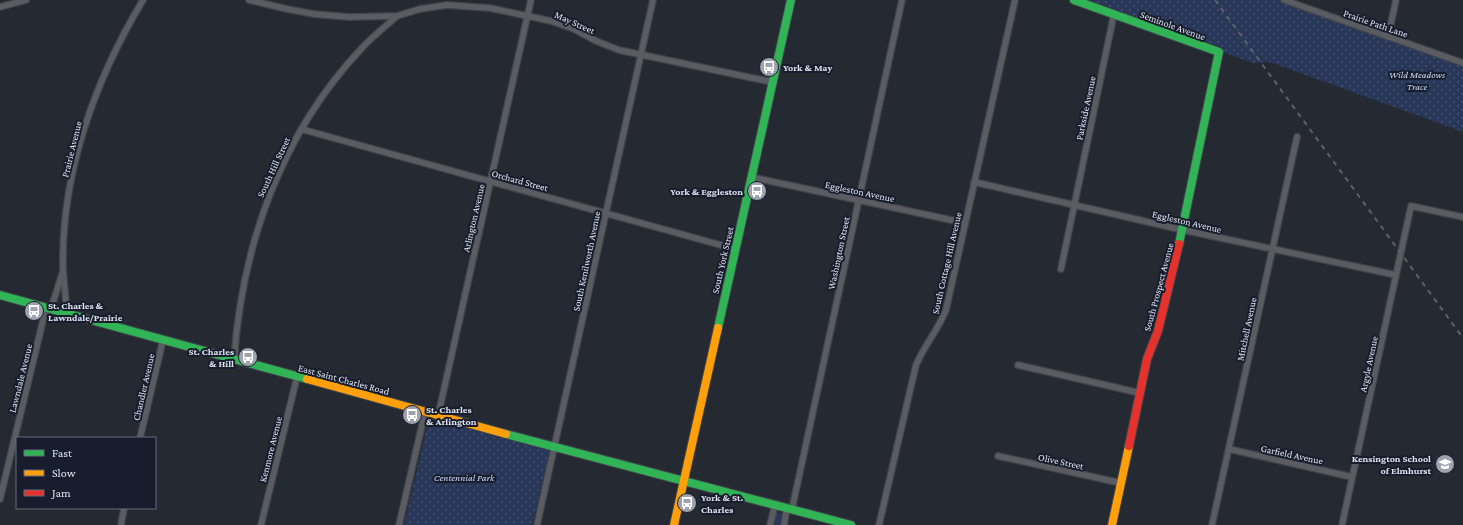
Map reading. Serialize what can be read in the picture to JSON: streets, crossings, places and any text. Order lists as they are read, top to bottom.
{
  "streets": {
    "main road": [
      "Seminole Avenue",
      "South York Street",
      "South Prospect Avenue",
      "East Saint Charles Road"
    ],
    "street": [
      "May Street",
      "Prairie Path Lane",
      "Parkside Avenue",
      "Prairie Avenue",
      "South Hill Street",
      "Orchard Street",
      "Eggleston Avenue",
      "Arlington Avenue",
      "Washington Street",
      "South Kenilworth Avenue",
      "South Cottage Hill Avenue",
      "Mitchell Avenue",
      "Argyle Avenue",
      "Lawndale Avenue",
      "Chandler Avenue",
      "Kenmore Avenue",
      "Garfield Avenue",
      "Olive Street"
    ]
  },
  "crossings": [
    ["May Street", "South Hill Street"],
    ["May Street", "Arlington Avenue"],
    ["May Street", "South York Street"],
    ["May Street", "South Kenilworth Avenue"],
    ["Seminole Avenue", "Parkside Avenue"],
    ["Seminole Avenue", "South Prospect Avenue"],
    ["Parkside Avenue", "Eggleston Avenue"],
    ["Prairie Avenue", "Lawndale Avenue"],
    ["Prairie Avenue", "East Saint Charles Road"],
    ["South Hill Street", "Orchard Street"],
    ["South Hill Street", "East Saint Charles Road"],
    ["Orchard Street", "Arlington Avenue"],
    ["Orchard Street", "South York Street"],
    ["Orchard Street", "South Kenilworth Avenue"],
    ["Eggleston Avenue", "Washington Street"],
    ["Eggleston Avenue", "South York Street"],
    ["Eggleston Avenue", "South Cottage Hill Avenue"],
    ["Eggleston Avenue", "South Prospect Avenue"],
    ["Eggleston Avenue", "Mitchell Avenue"],
    ["Eggleston Avenue", "Argyle Avenue"],
    ["Arlington Avenue", "East Saint Charles Road"],
    ["Washington Street", "East Saint Charles Road"],
    ["South York Street", "East Saint Charles Road"],
    ["South Kenilworth Avenue", "East Saint Charles Road"],
    ["South Prospect Avenue", "Olive Street"],
    ["Mitchell Avenue", "Garfield Avenue"],
    ["Argyle Avenue", "Garfield Avenue"],
    ["Lawndale Avenue", "East Saint Charles Road"],
    ["East Saint Charles Road", "Chandler Avenue"],
    ["East Saint Charles Road", "Kenmore Avenue"]
  ],
  "parks": ["Wild Meadows Trace", "Centennial Park"],
  "places": {
    "bus stop": [
      "York & May",
      "York & Eggleston",
      "St. Charles & Lawndale/Prairie",
      "St. Charles & Hill",
      "St. Charles & Arlington",
      "York & St. Charles"
    ],
    "school or university": ["Kensington School of Elmhurst"]
  },
  "legend": ["Fast", "Slow", "Jam"]
}
